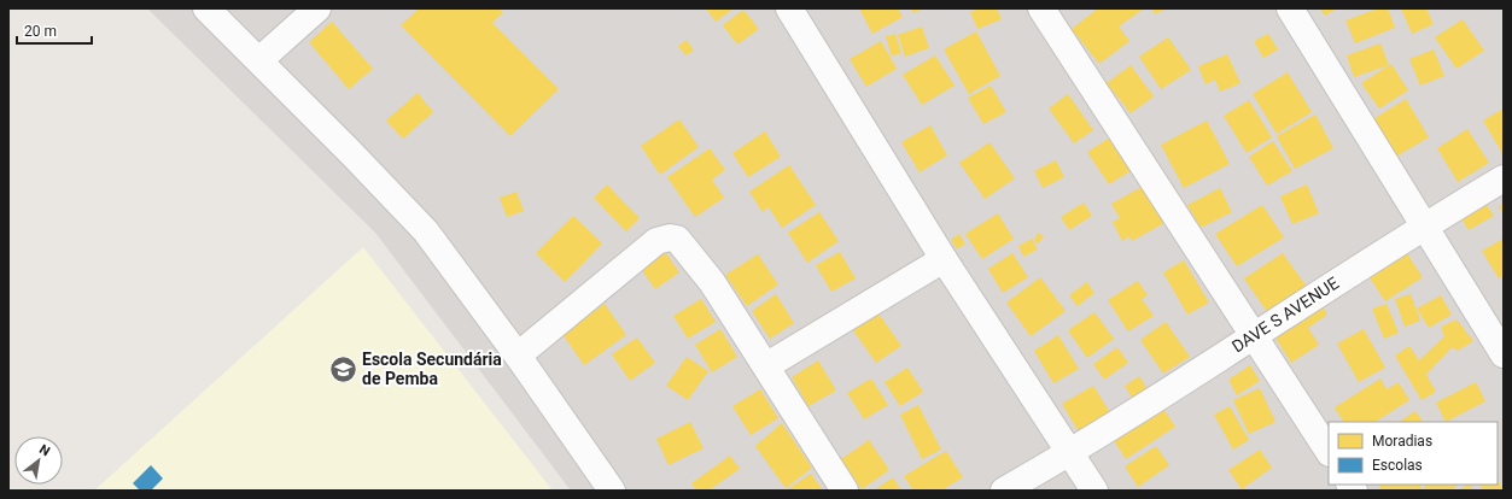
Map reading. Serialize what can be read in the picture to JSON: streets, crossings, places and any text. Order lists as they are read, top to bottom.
{
  "streets": {
    "street": ["DAVE S AVENUE"]
  },
  "places": {
    "school or university": ["Escola Secundária de Pemba"]
  },
  "legend": ["Moradias", "Escolas"],
  "scale_bar": "20 m",
  "north": "top right"
}
